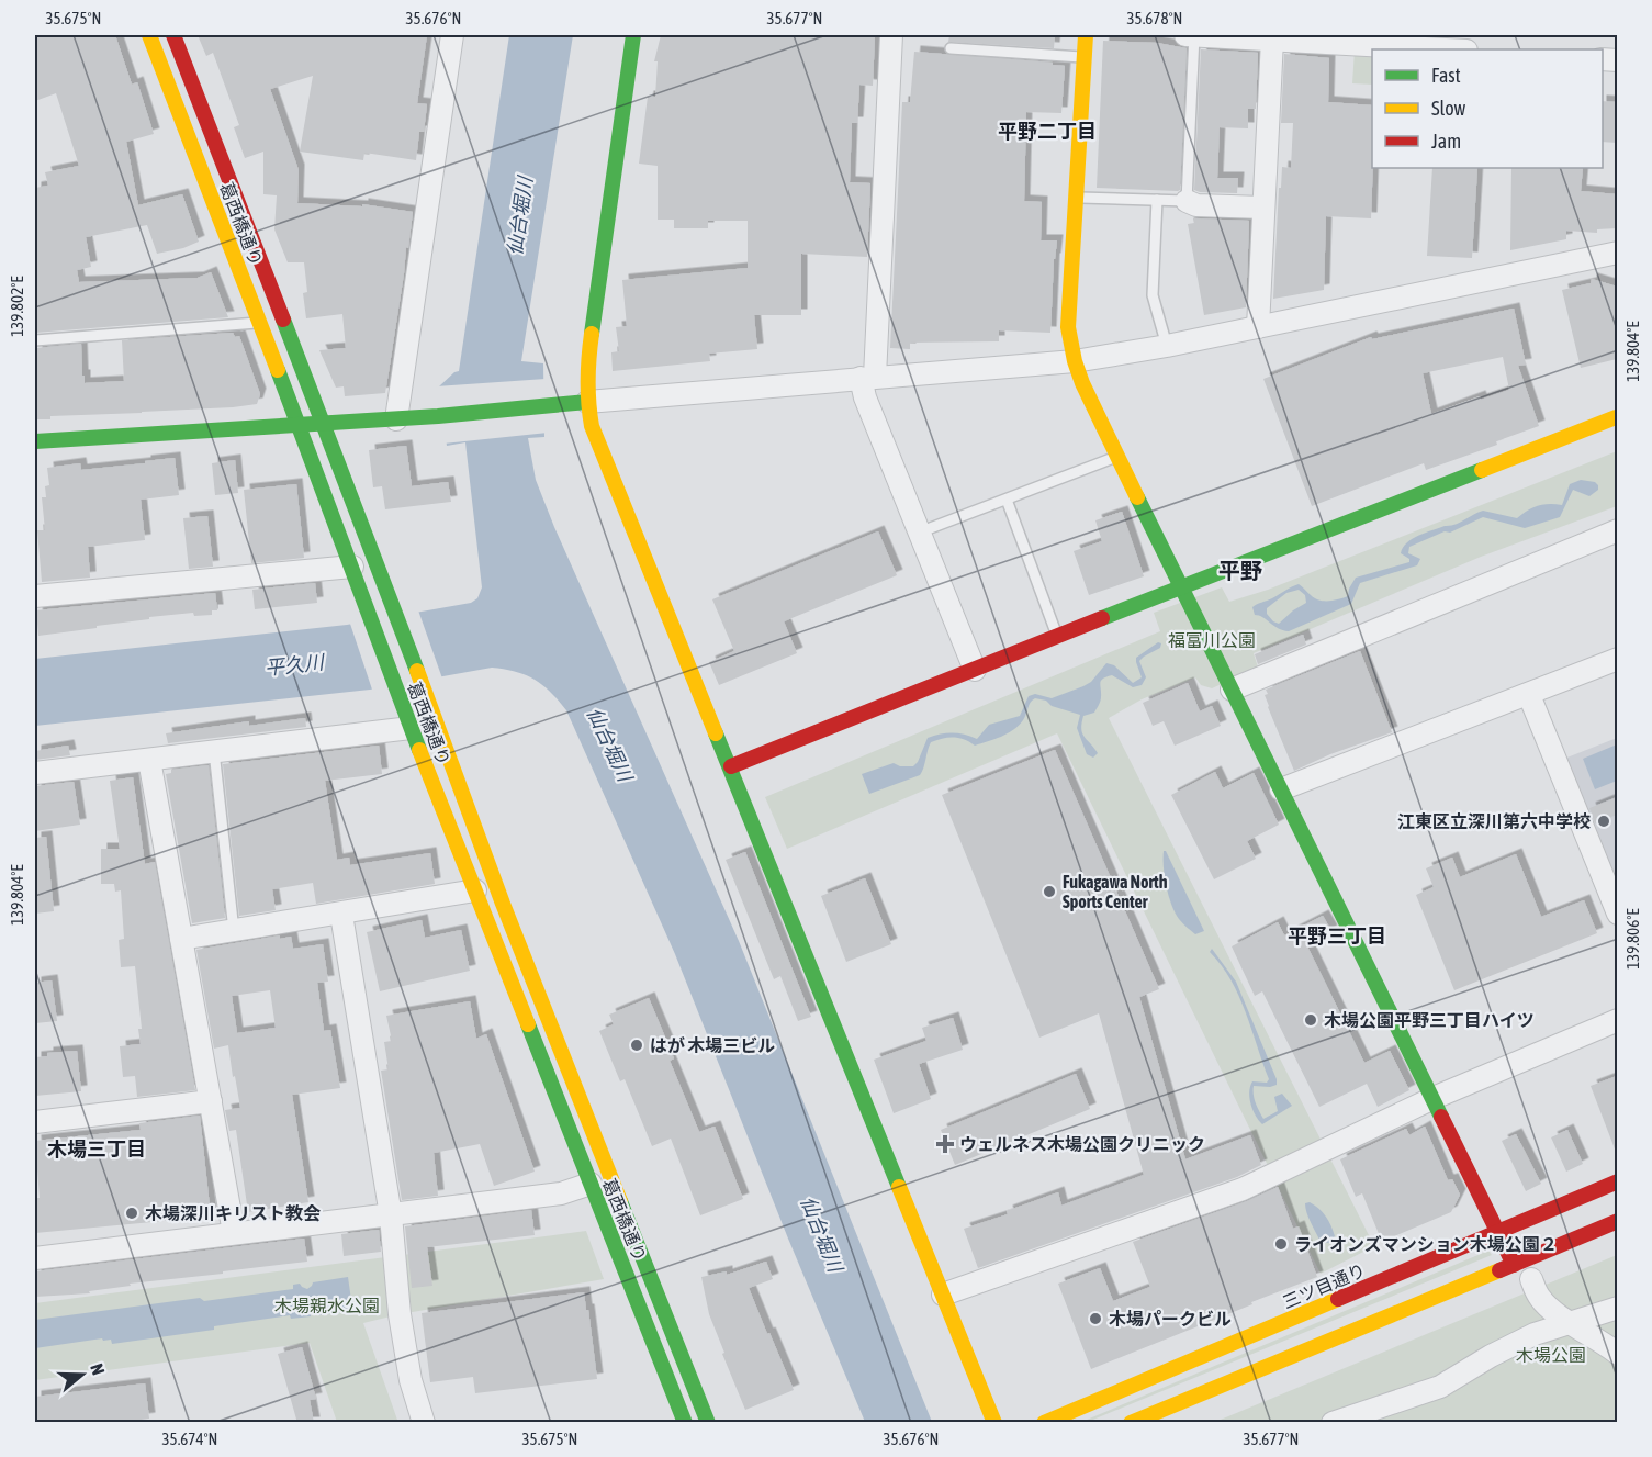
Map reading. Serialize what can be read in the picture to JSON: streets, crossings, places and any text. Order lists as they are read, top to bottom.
{
  "streets": {
    "street": ["葛西橋通り", "三ツ目通り"]
  },
  "districts": [
    "平野二丁目",
    "平野",
    "平野三丁目",
    "木場三丁目"
  ],
  "water": ["仙台堀川", "平久川"],
  "parks": ["福富川公園", "木場親水公園", "木場公園"],
  "places": {
    "other": [
      "江東区立深川第六中学校",
      "Fukagawa North Sports Center",
      "木場公園平野三丁目ハイツ",
      "はが 木場三ビル",
      "木場深川キリスト教会",
      "ライオンズマンション木場公園２",
      "木場パークビル"
    ],
    "health": ["ウェルネス木場公園クリニック"]
  },
  "legend": ["Fast", "Slow", "Jam"],
  "north": "right",
  "coordinates": [
    "35.675°N",
    "35.676°N",
    "35.677°N",
    "35.678°N",
    "139.802°E",
    "139.804°E",
    "139.806°E",
    "35.674°N"
  ]
}
